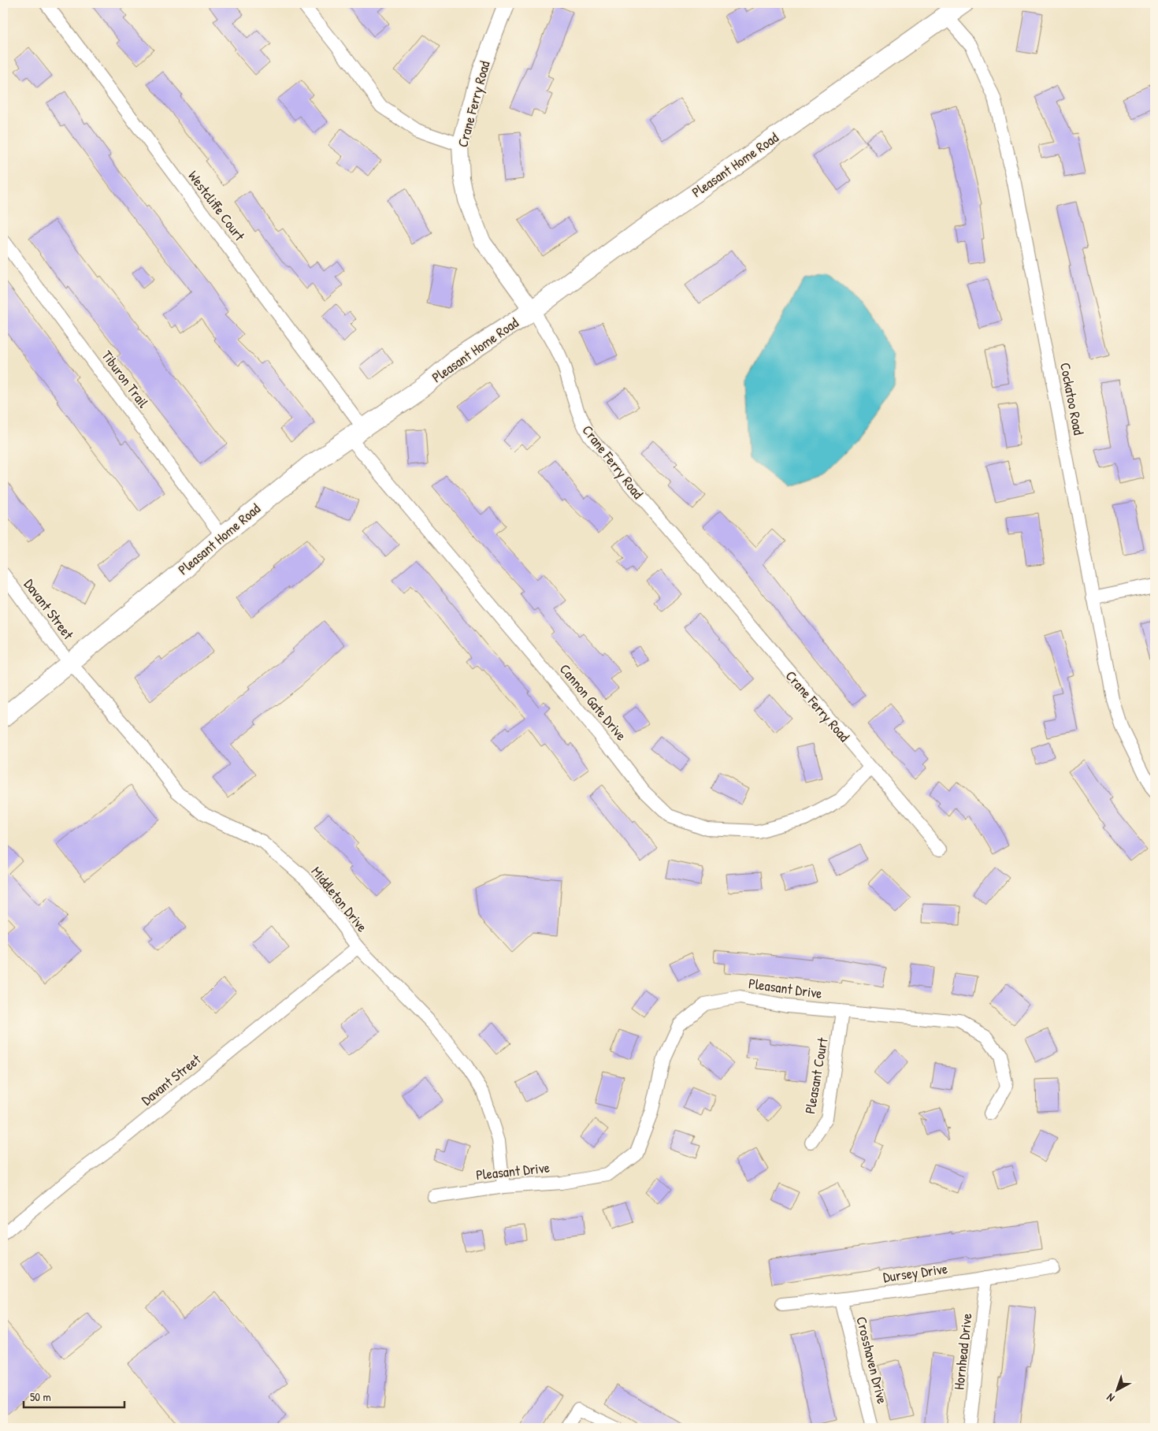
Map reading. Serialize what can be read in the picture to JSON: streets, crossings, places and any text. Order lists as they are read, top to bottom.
{
  "streets": {
    "main road": ["Pleasant Home Road"],
    "street": [
      "Crane Ferry Road",
      "Westcliffe Court",
      "Tiburon Trail",
      "Cockatoo Road",
      "Davant Street",
      "Cannon Gate Drive",
      "Middleton Drive",
      "Pleasant Drive",
      "Pleasant Court",
      "Dursey Drive",
      "Hornhead Drive",
      "Crosshaven Drive"
    ]
  },
  "crossings": [
    ["Crane Ferry Road", "Pleasant Home Road"],
    ["Crane Ferry Road", "Cannon Gate Drive"],
    ["Pleasant Home Road", "Westcliffe Court"],
    ["Pleasant Home Road", "Tiburon Trail"],
    ["Pleasant Home Road", "Cockatoo Road"],
    ["Pleasant Home Road", "Davant Street"],
    ["Pleasant Home Road", "Cannon Gate Drive"],
    ["Pleasant Home Road", "Middleton Drive"],
    ["Westcliffe Court", "Cannon Gate Drive"],
    ["Davant Street", "Middleton Drive"],
    ["Middleton Drive", "Pleasant Drive"],
    ["Pleasant Drive", "Pleasant Court"],
    ["Dursey Drive", "Hornhead Drive"],
    ["Dursey Drive", "Crosshaven Drive"]
  ],
  "scale_bar": "50 m",
  "north": "bottom left"
}
